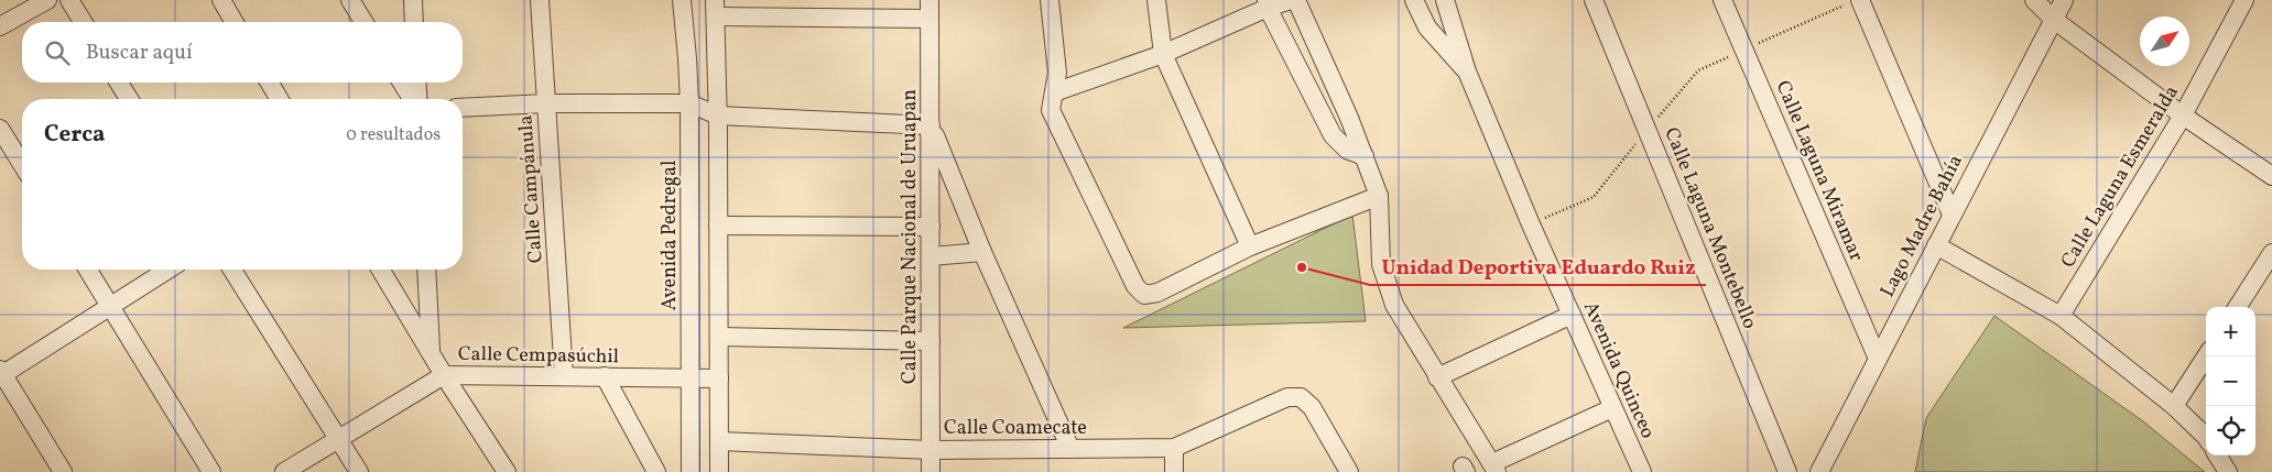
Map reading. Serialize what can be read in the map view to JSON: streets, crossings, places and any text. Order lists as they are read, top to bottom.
{
  "streets": {
    "street": [
      "Calle Laguna Miramar",
      "Calle Laguna Esmeralda",
      "Calle Campánula",
      "Lago Madre Bahía",
      "Calle Laguna Montebello",
      "Avenida Pedregal",
      "Calle Parque Nacional de Uruapan",
      "Calle Cempasúchil",
      "Avenida Quinceo",
      "Calle Coamecate"
    ]
  },
  "crossings": [
    ["Calle Laguna Miramar", "Lago Madre Bahía"],
    ["Calle Campánula", "Calle Cempasúchil"],
    ["Avenida Pedregal", "Calle Cempasúchil"],
    ["Calle Parque Nacional de Uruapan", "Calle Coamecate"]
  ],
  "places": ["Unidad Deportiva Eduardo Ruiz"],
  "north": "top right",
  "page": {
    "search": "Buscar aquí",
    "heading": ["Cerca", "0 resultados"],
    "map_buttons": ["+", "−"]
  }
}
